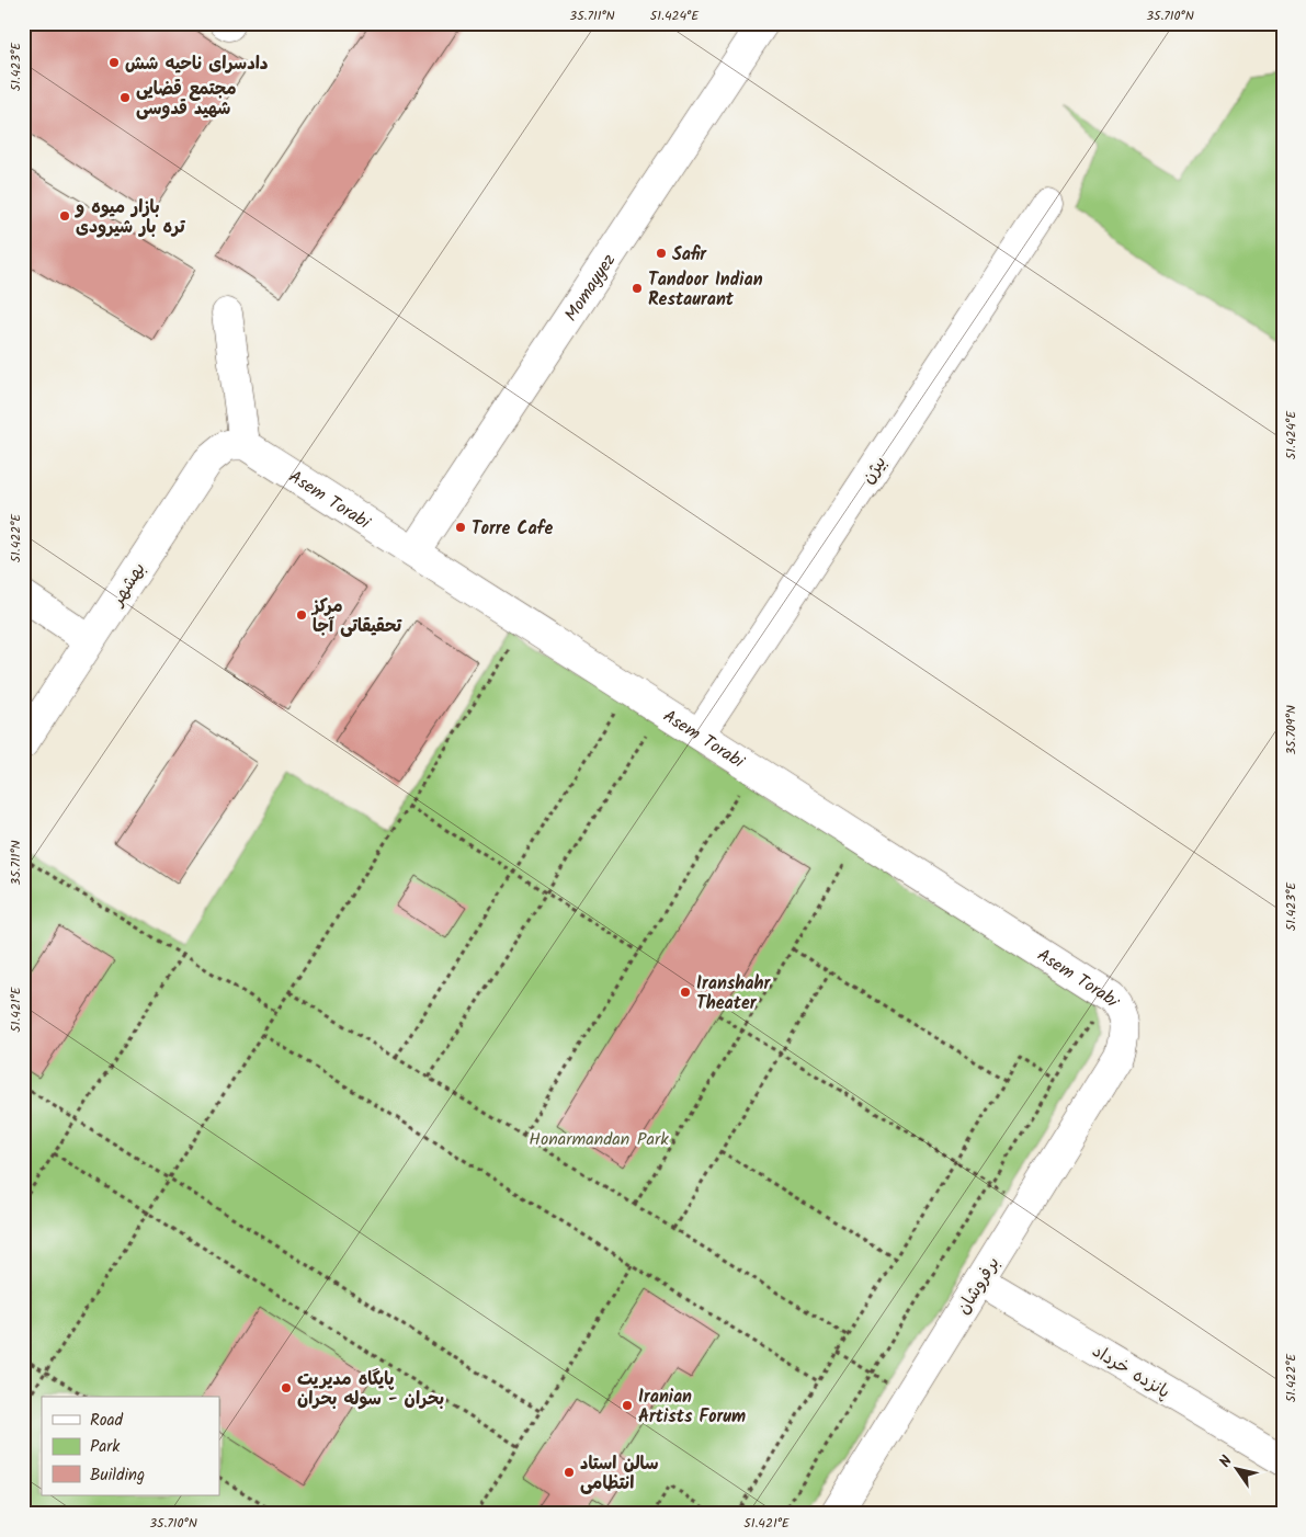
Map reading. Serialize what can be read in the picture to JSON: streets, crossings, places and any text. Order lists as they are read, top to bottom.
{
  "streets": {
    "street": [
      "Momayyez",
      "بیژن",
      "Asem Torabi",
      "بهشهر",
      "برفروشان",
      "پانزده خرداد"
    ]
  },
  "crossings": [
    ["Momayyez", "Asem Torabi"],
    ["بیژن", "Asem Torabi"],
    ["Asem Torabi", "بهشهر"],
    ["Asem Torabi", "برفروشان"],
    ["برفروشان", "پانزده خرداد"]
  ],
  "parks": ["Honarmandan Park"],
  "places": [
    "دادسرای ناحیه شش",
    "مجتمع قضایی شهید قدوسی",
    "بازار میوه و تره بار شیرودی",
    "Safir",
    "Tandoor Indian Restaurant",
    "Torre Cafe",
    "مرکز تحقیقاتی آجا",
    "Iranshahr Theater",
    "پایگاه مدیریت بحران - سوله بحران",
    "Iranian Artists Forum",
    "سالن استاد انتظامی"
  ],
  "legend": ["Road", "Park", "Building"],
  "north": "top left",
  "coordinates": [
    "35.711°N",
    "51.424°E",
    "35.710°N",
    "51.423°E",
    "51.422°E",
    "35.709°N",
    "51.421°E"
  ]
}
